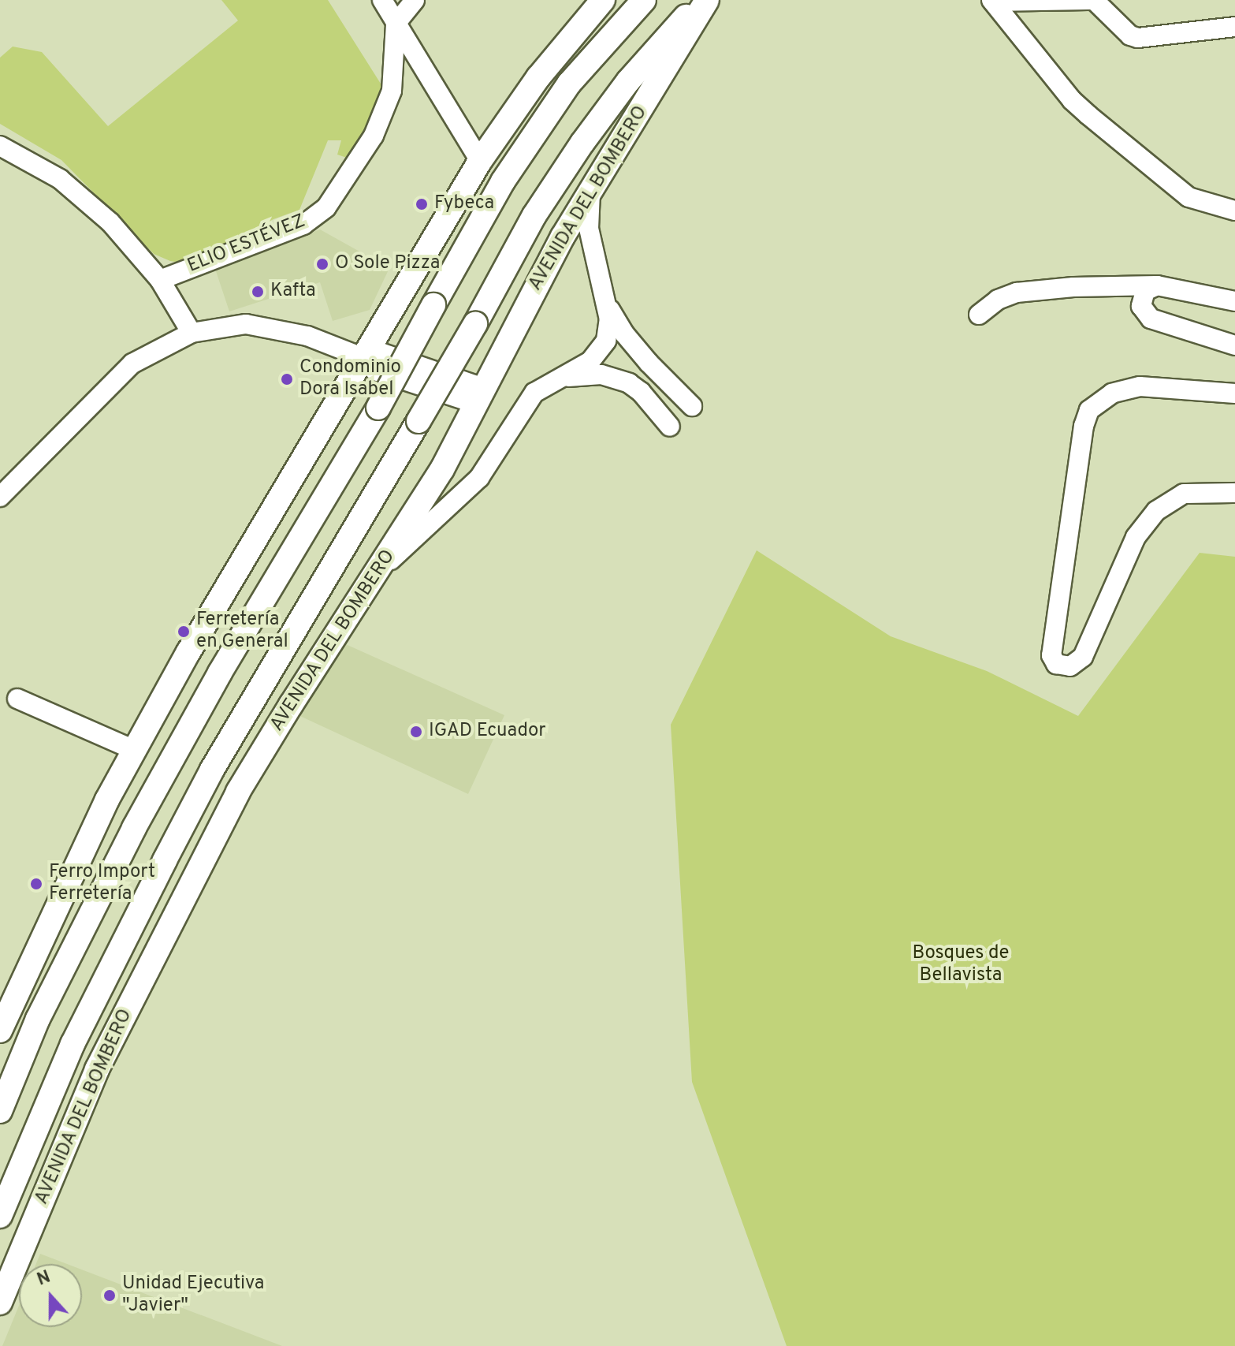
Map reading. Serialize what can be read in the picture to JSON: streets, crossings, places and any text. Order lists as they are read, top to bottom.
{
  "streets": {
    "main road": ["AVENIDA DEL BOMBERO"],
    "street": ["ELIO ESTÉVEZ"]
  },
  "parks": ["Bosques de Bellavista"],
  "places": [
    "Fybeca",
    "O Sole Pizza",
    "Kafta",
    "Condominio Dora Isabel",
    "Ferretería en General",
    "IGAD Ecuador",
    "Ferro Import Ferretería",
    "Unidad Ejecutiva \"Javier\""
  ],
  "north": "top"
}
